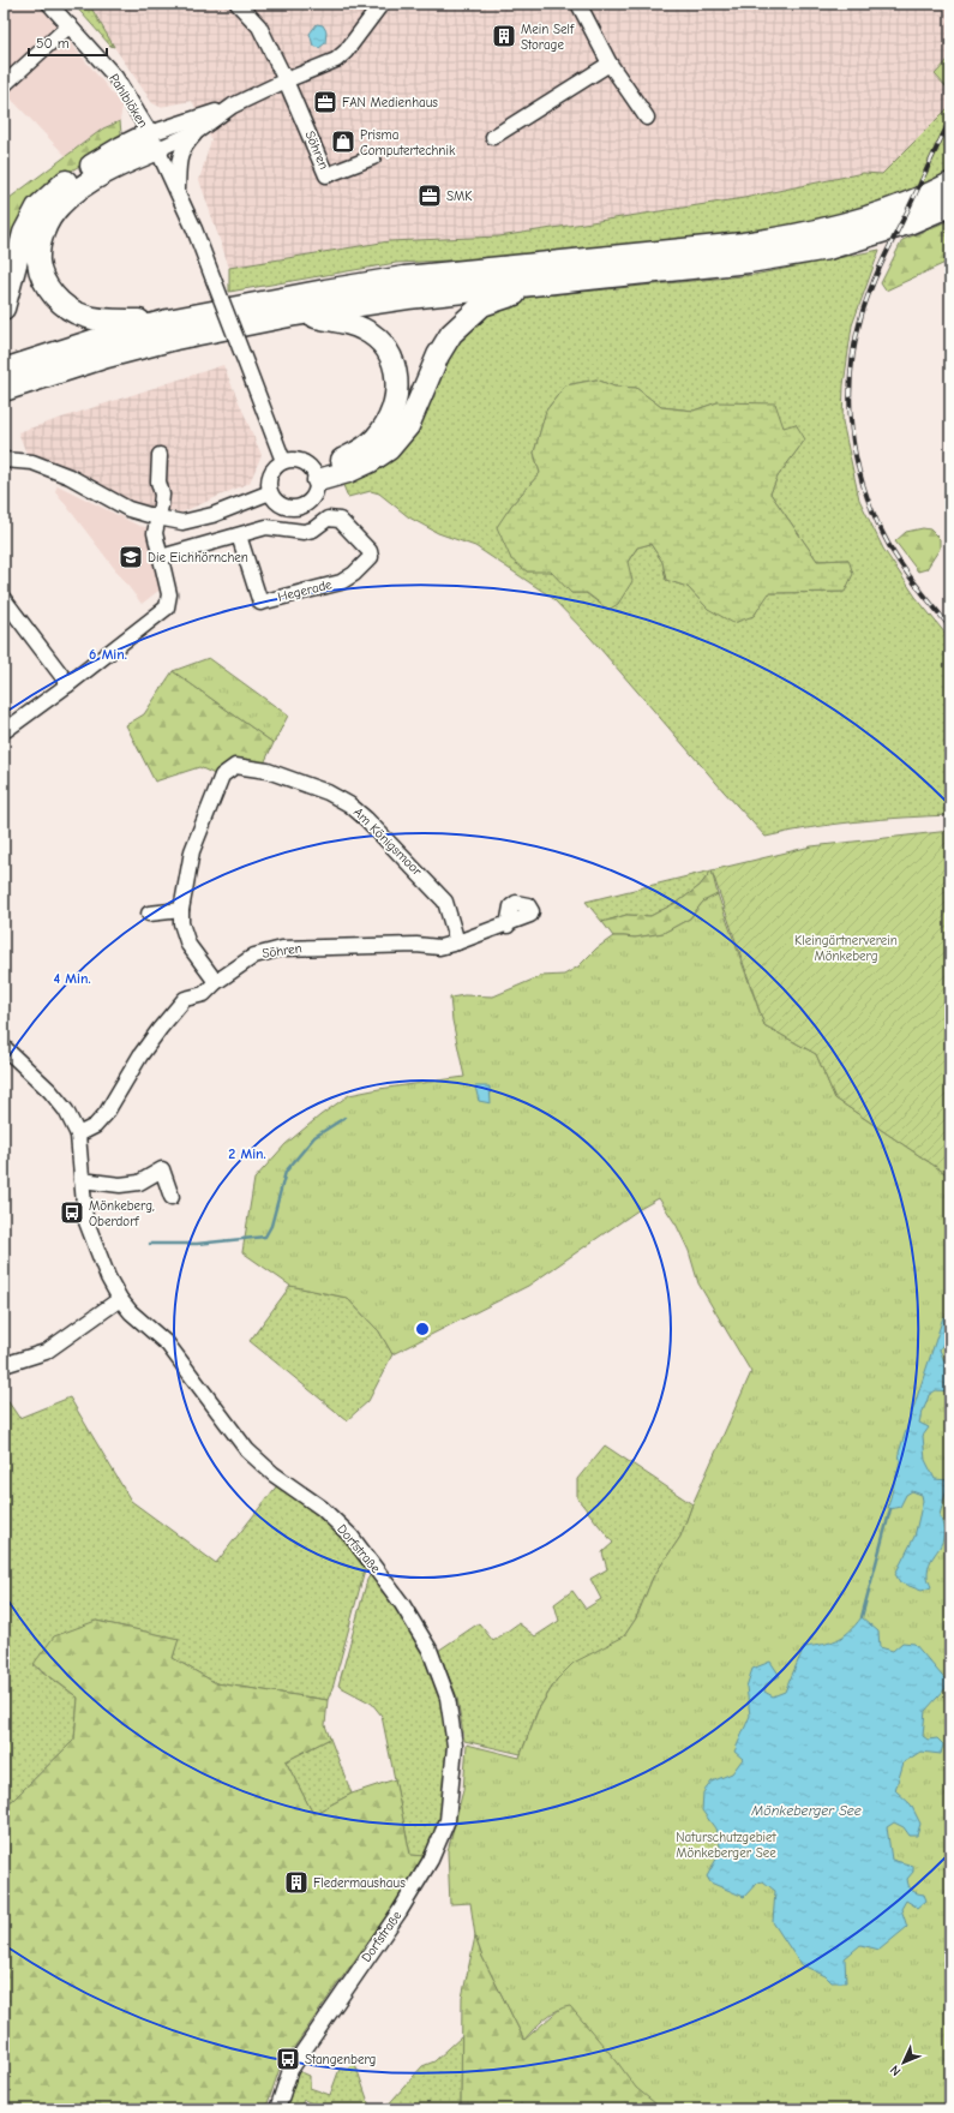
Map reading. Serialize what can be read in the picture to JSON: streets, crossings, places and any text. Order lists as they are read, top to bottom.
{
  "streets": {
    "street": [
      "Pahlblöken",
      "Söhren",
      "Hegerade",
      "Am Königsmoor",
      "Dorfstraße"
    ]
  },
  "crossings": [
    ["Söhren", "Am Königsmoor"],
    ["Söhren", "Dorfstraße"]
  ],
  "water": ["Mönkeberger See"],
  "parks": ["Kleingärtnerverein Mönkeberg", "Naturschutzgebiet Mönkeberger See"],
  "places": {
    "building": ["Mein Self Storage", "Fledermaushaus"],
    "office": ["FAN Medienhaus", "SMK"],
    "shop": ["Prisma Computertechnik"],
    "school or university": ["Die Eichhörnchen"],
    "bus stop": ["Mönkeberg, Oberdorf", "Stangenberg"]
  },
  "scale_bar": "50 m",
  "north": "bottom left",
  "rings": ["6 Min.", "4 Min.", "2 Min."]
}
